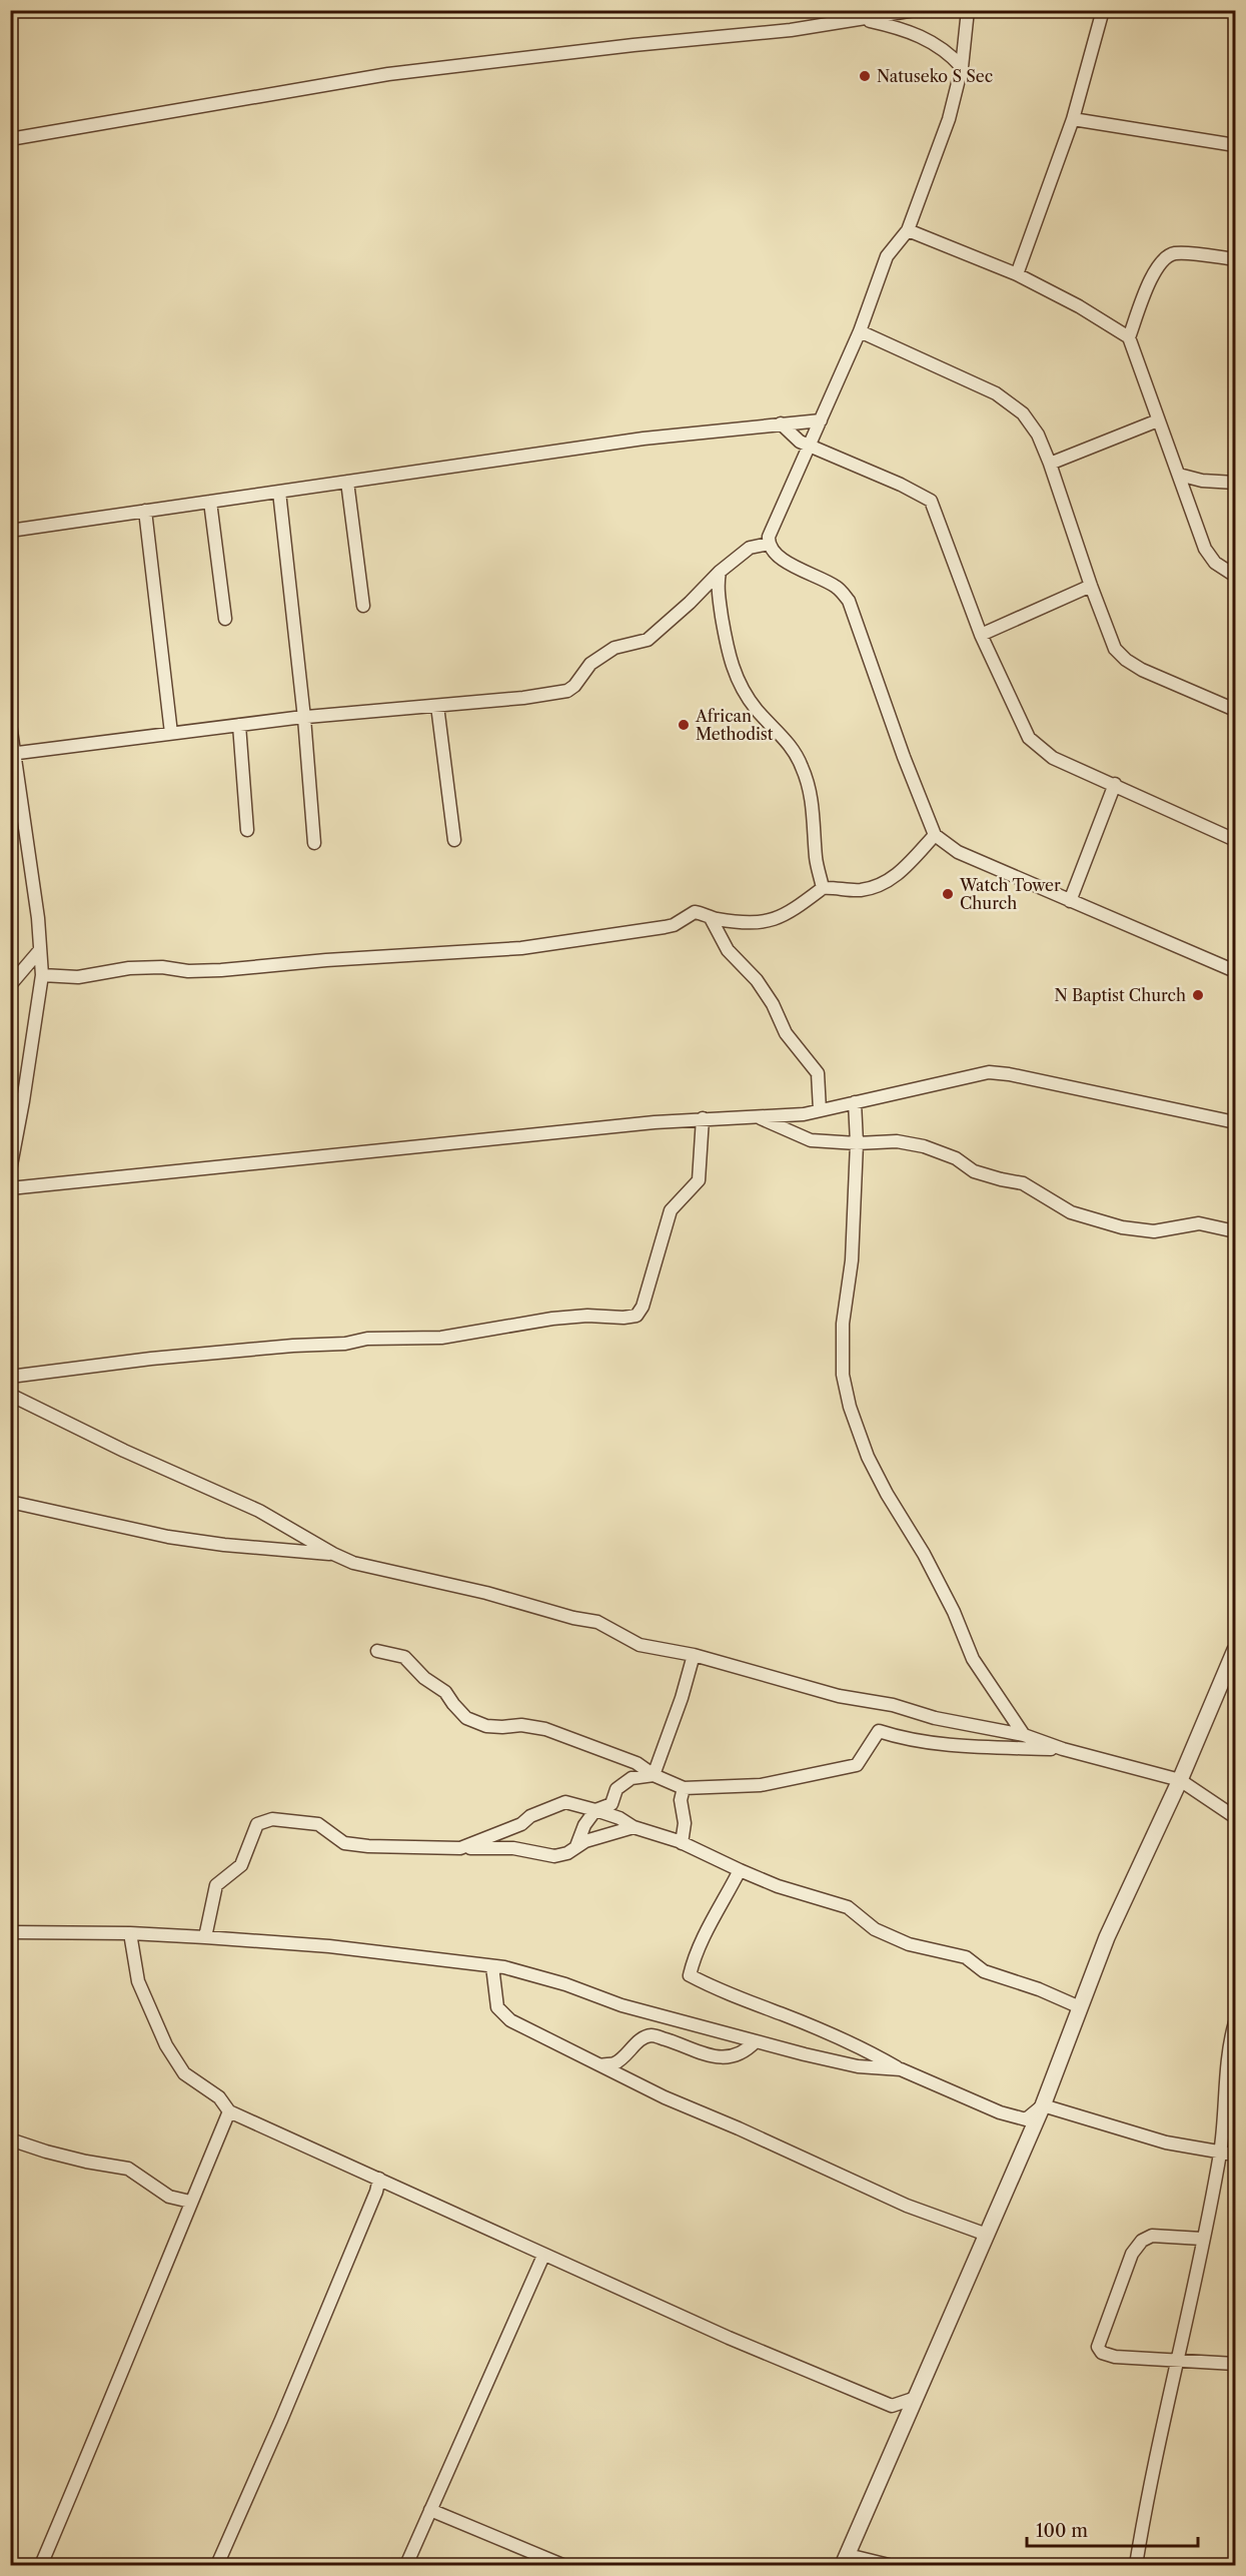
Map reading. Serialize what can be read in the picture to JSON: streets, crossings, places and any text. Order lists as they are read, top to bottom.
{
  "places": [
    "Natuseko S Sec",
    "African Methodist",
    "Watch Tower Church",
    "N Baptist Church"
  ],
  "scale_bar": "100 m"
}
